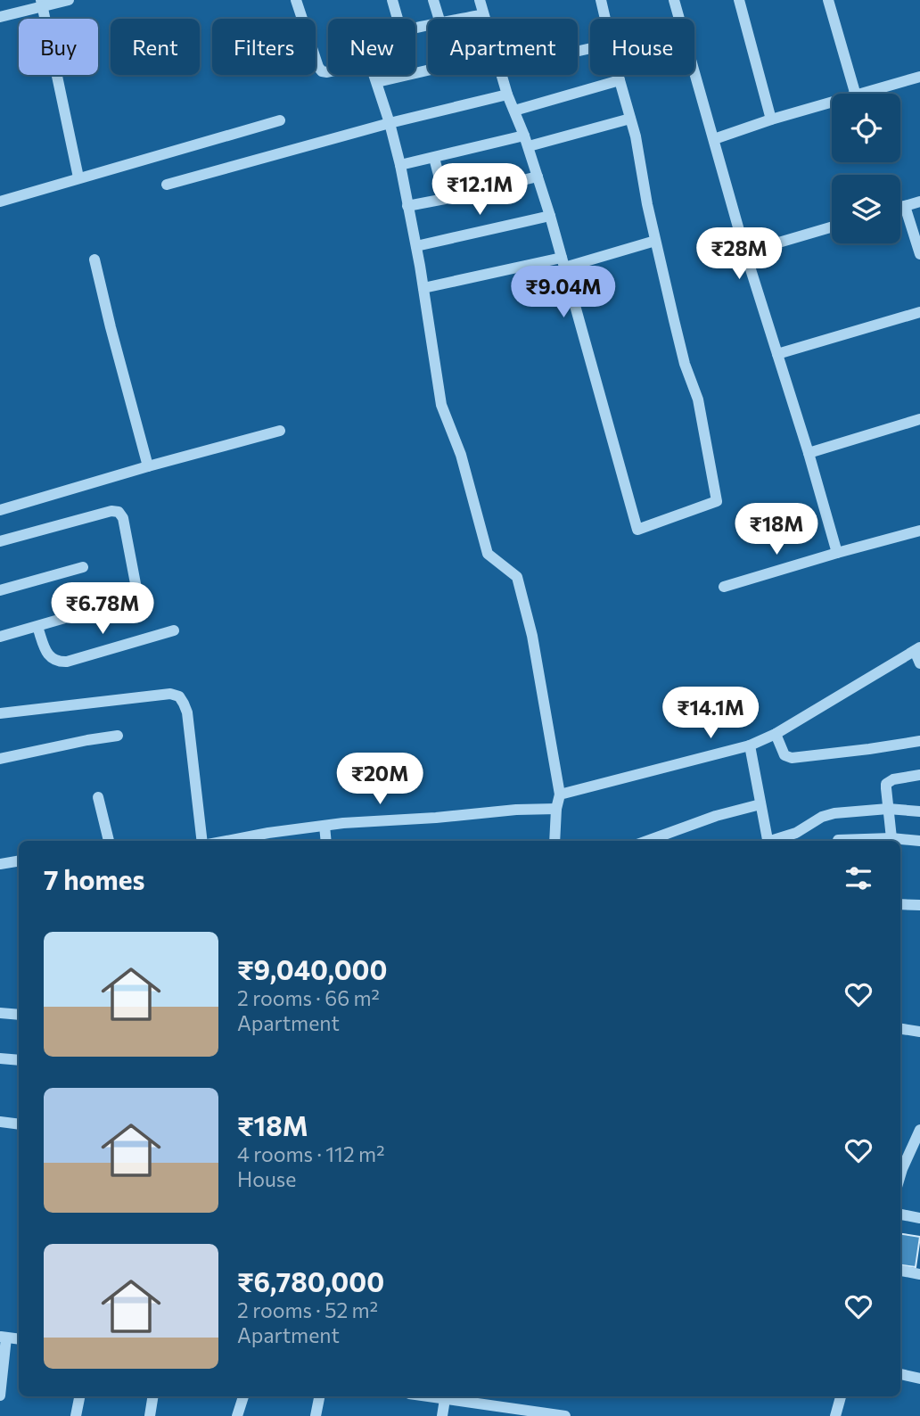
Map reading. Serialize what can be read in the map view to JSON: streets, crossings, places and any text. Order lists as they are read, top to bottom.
{
  "page": {
    "chip": [
      "Buy",
      "Rent",
      "Filters",
      "New",
      "Apartment",
      "House"
    ],
    "price": [
      "₹12.1M",
      "₹28M",
      "₹9.04M",
      "₹18M",
      "₹6.78M",
      "₹14.1M",
      "₹20M"
    ],
    "heading": "7 homes",
    "list": [
      {
        "name": "₹9,040,000",
        "note": "2 rooms · 66 m² · Apartment"
      },
      {
        "name": "₹18M",
        "note": "4 rooms · 112 m² · House"
      },
      {
        "name": "₹6,780,000",
        "note": "2 rooms · 52 m² · Apartment"
      }
    ]
  }
}
